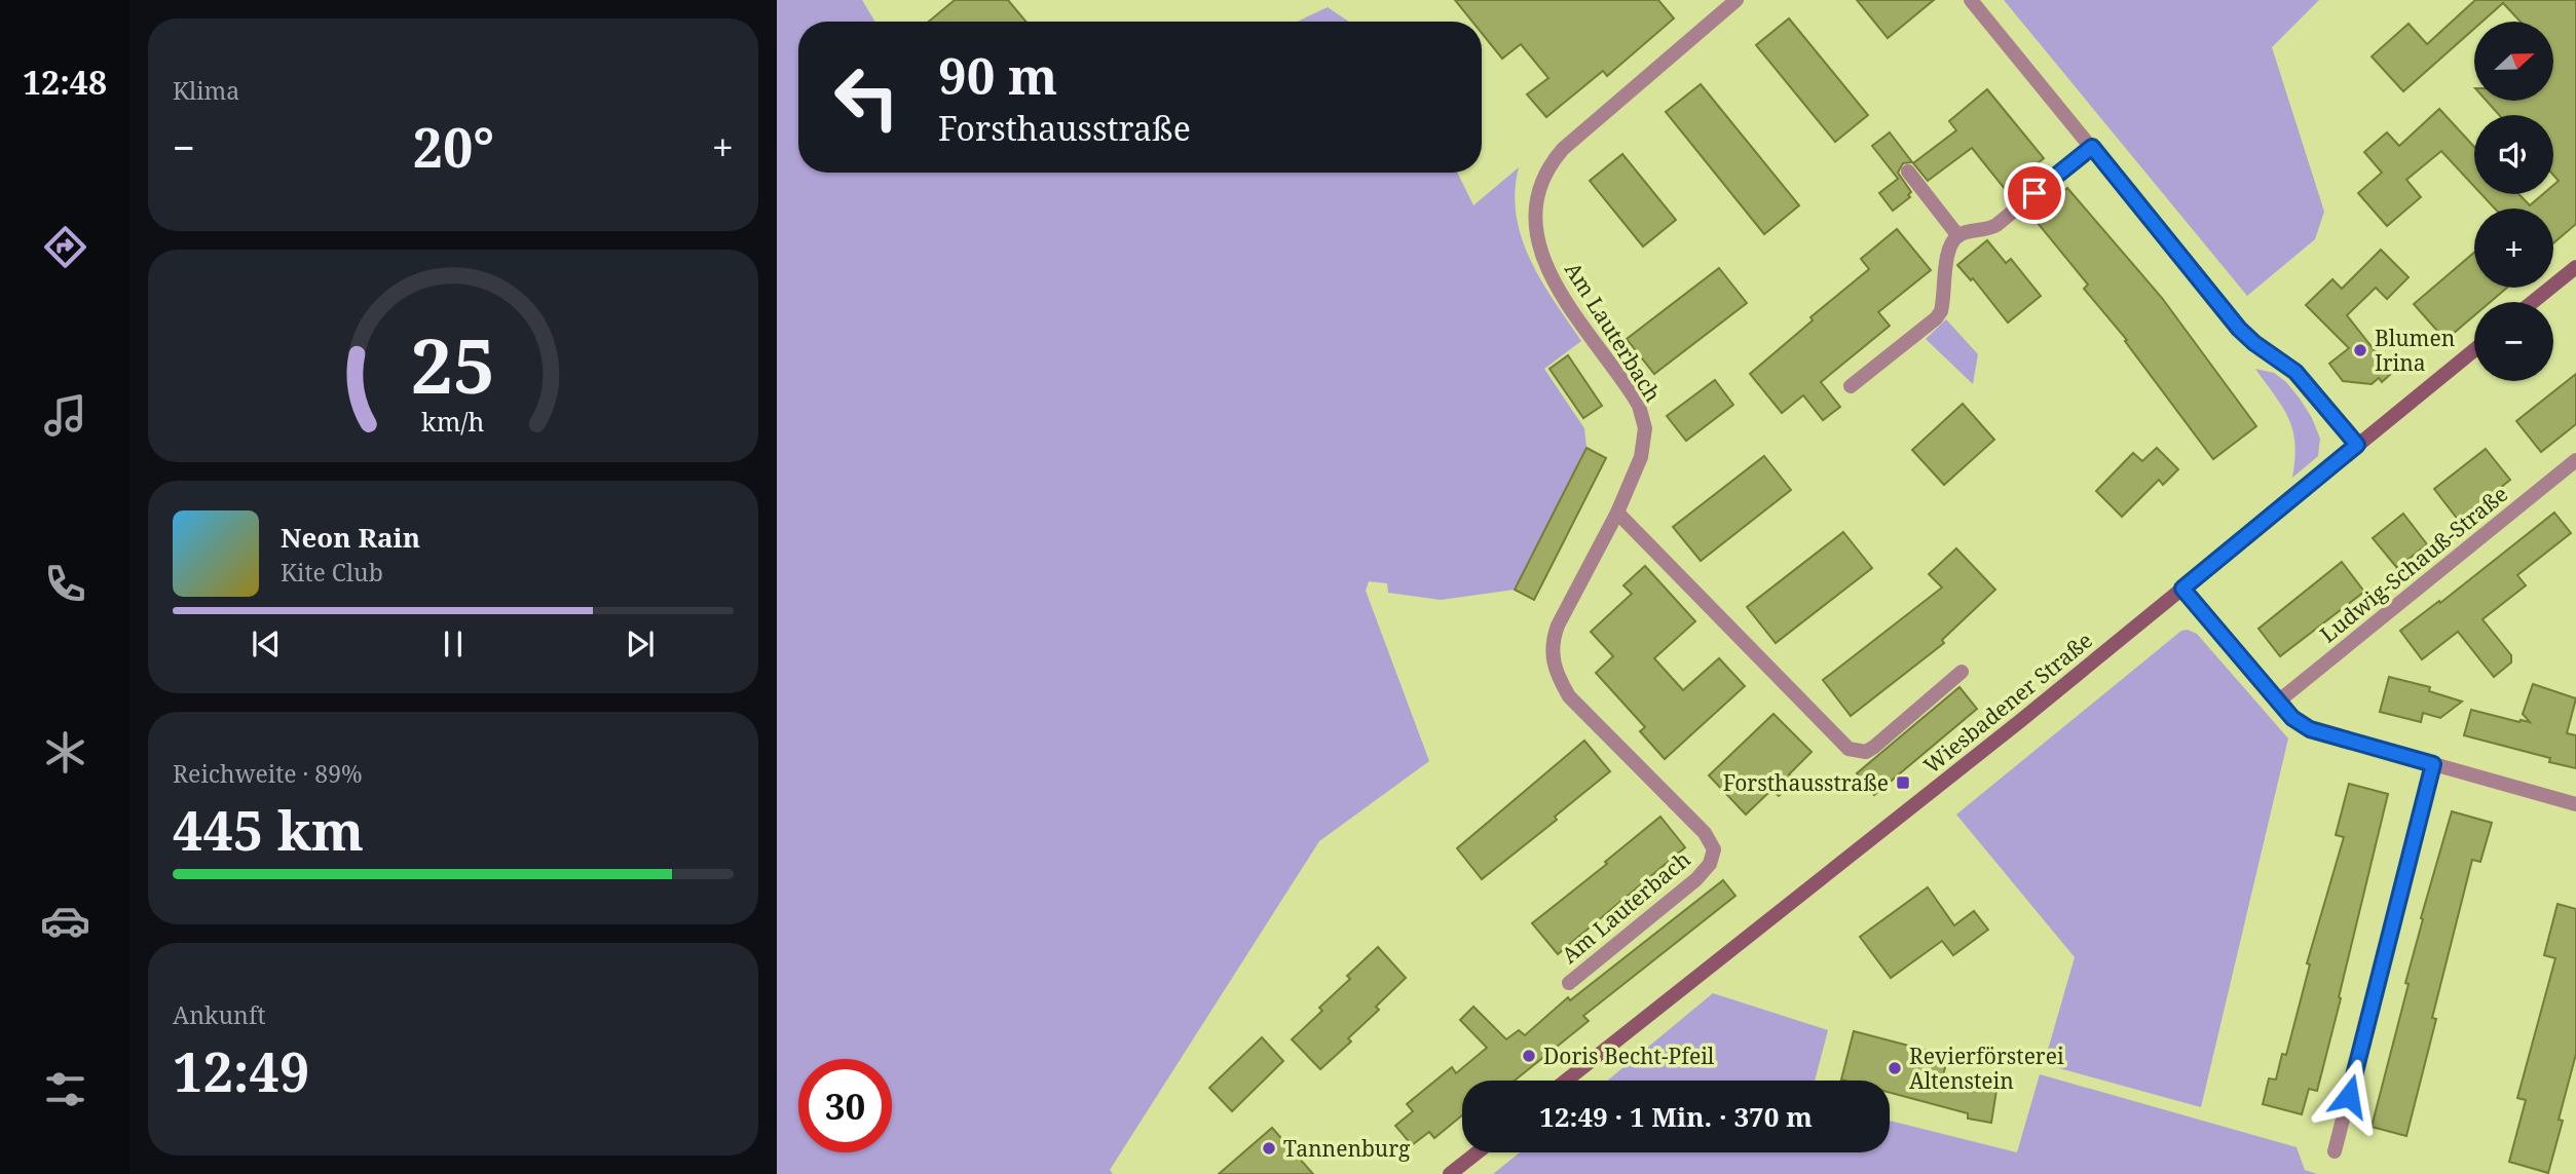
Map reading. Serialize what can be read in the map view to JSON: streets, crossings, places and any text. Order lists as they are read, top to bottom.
{
  "streets": {
    "main road": ["Wiesbadener Straße"],
    "street": ["Am Lauterbach", "Ludwig-Schauß-Straße"]
  },
  "places": {
    "other": [
      "Blumen Irina",
      "Doris Becht-Pfeil",
      "Revierförsterei Altenstein",
      "Tannenburg"
    ],
    "transit": ["Forsthausstraße"]
  },
  "north": "right",
  "page": {
    "tabs": "12:48",
    "tile": [
      "Klima",
      ["Reichweite · 89%", "445 km"],
      ["Ankunft", "12:49"]
    ],
    "map_buttons": ["+", "−"],
    "turn": ["90 m", "Forsthausstraße"],
    "heat": ["−", "20°", "+"],
    "song": ["Neon Rain", "Kite Club"],
    "limit": "30",
    "trip": "12:49 · 1 Min. · 370 m",
    "gauge": ["25", "km/h"]
  }
}
